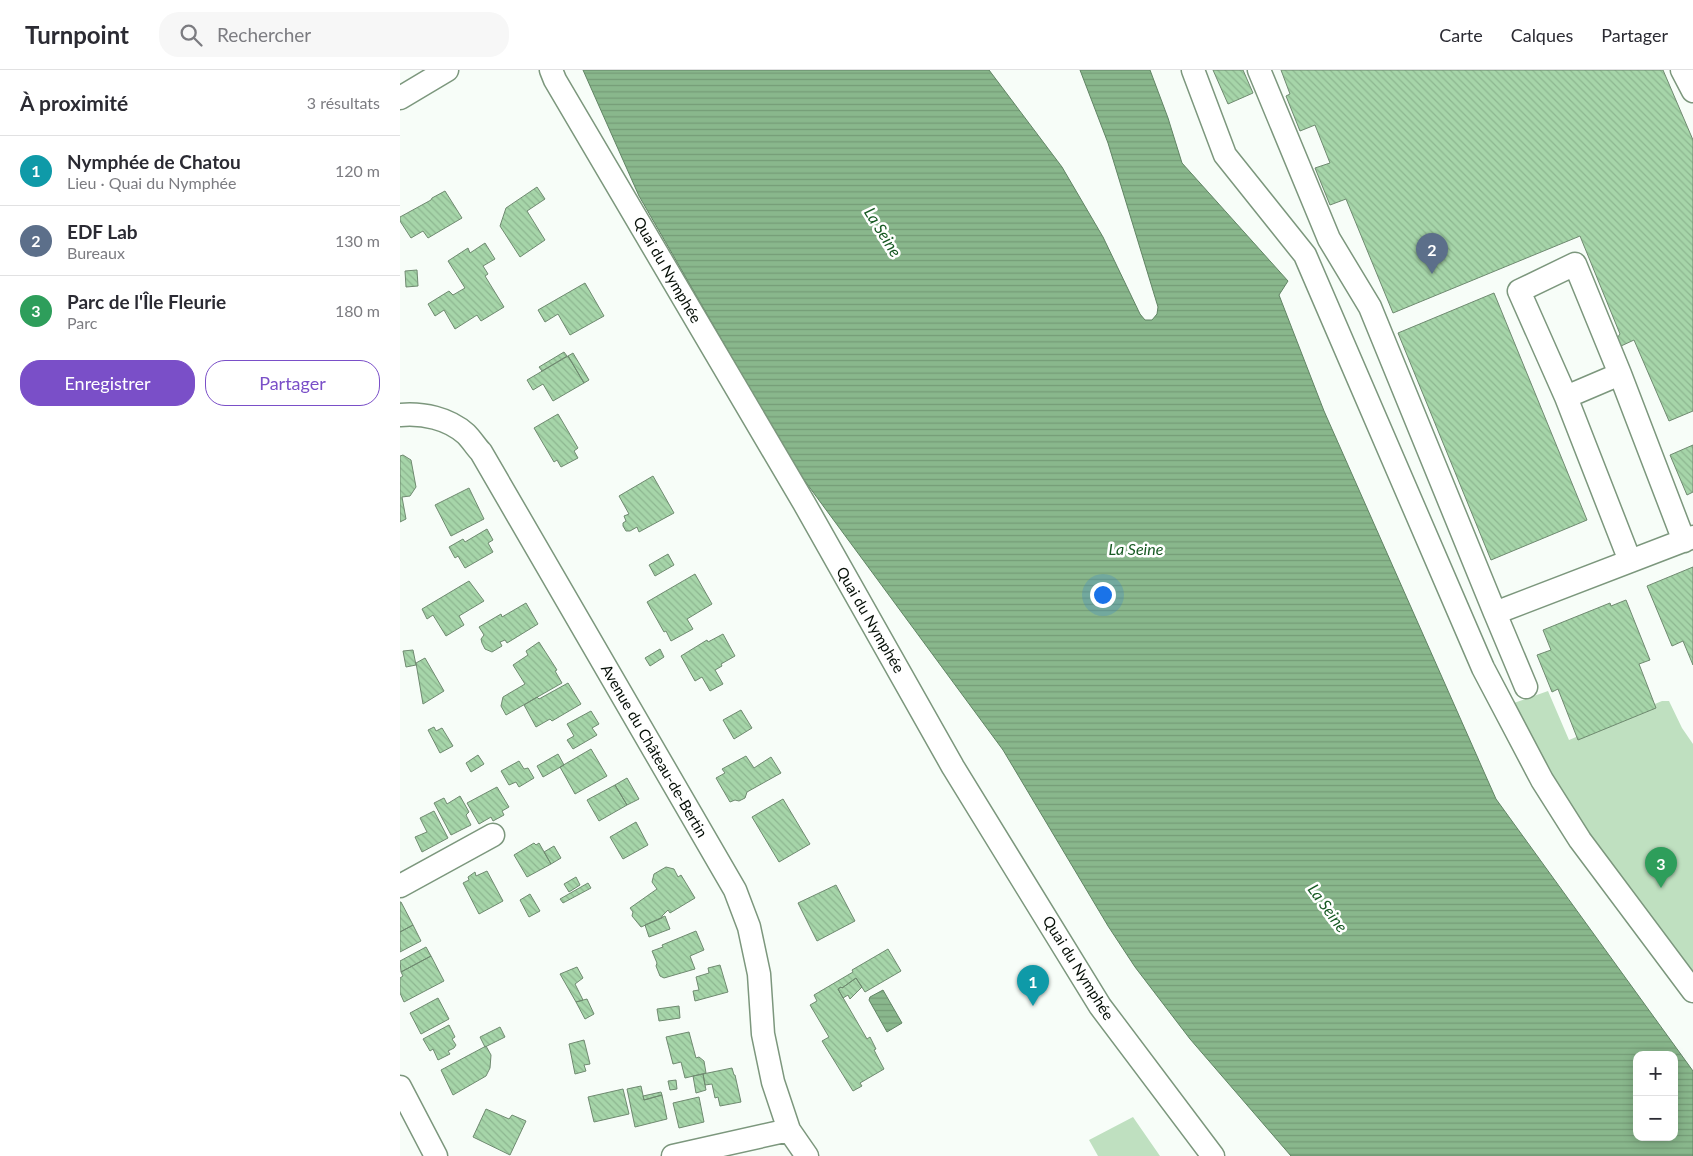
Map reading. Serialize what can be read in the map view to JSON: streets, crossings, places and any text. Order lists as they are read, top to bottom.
{
  "streets": {
    "street": ["Quai du Nymphée", "Avenue du Château-de-Bertin"]
  },
  "water": ["La Seine"],
  "page": {
    "header": "Turnpoint",
    "search": "Rechercher",
    "nav": ["Carte", "Calques", "Partager"],
    "heading": ["À proximité", "3 résultats"],
    "list": [
      {
        "mark": "1",
        "name": "Nymphée de Chatou",
        "note": "Lieu · Quai du Nymphée",
        "value": "120 m"
      },
      {
        "mark": "2",
        "name": "EDF Lab",
        "note": "Bureaux",
        "value": "130 m"
      },
      {
        "mark": "3",
        "name": "Parc de l'Île Fleurie",
        "note": "Parc",
        "value": "180 m"
      }
    ],
    "pins": ["2", "3", "1"],
    "buttons": ["Enregistrer", "Partager"],
    "map_buttons": ["+", "−"]
  }
}
